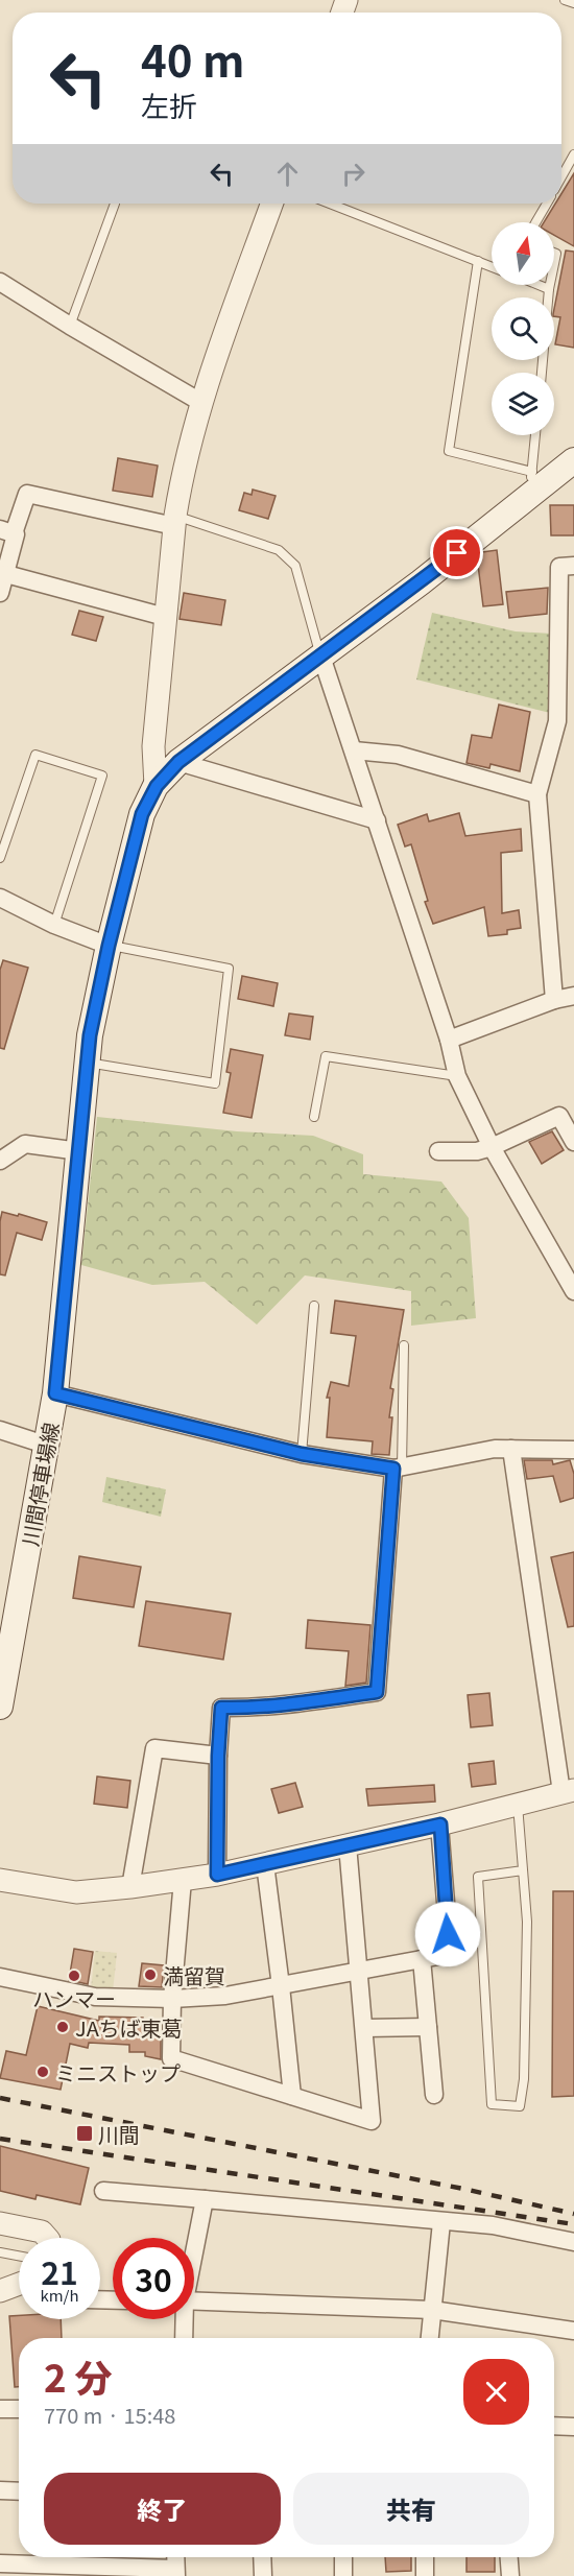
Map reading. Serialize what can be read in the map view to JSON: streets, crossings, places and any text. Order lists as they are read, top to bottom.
{
  "streets": {
    "main road": ["川間停車場線"]
  },
  "places": {
    "other": [
      "満留賀",
      "ハンマー",
      "JAちば東葛",
      "ミニストップ"
    ],
    "transit": ["川間"]
  },
  "north": "top",
  "page": {
    "turn": ["40 m", "左折"],
    "speed": "21 km/h",
    "limit": "30",
    "heading": ["2 分", "770 m · 15:48"],
    "buttons": ["終了", "共有"]
  }
}
